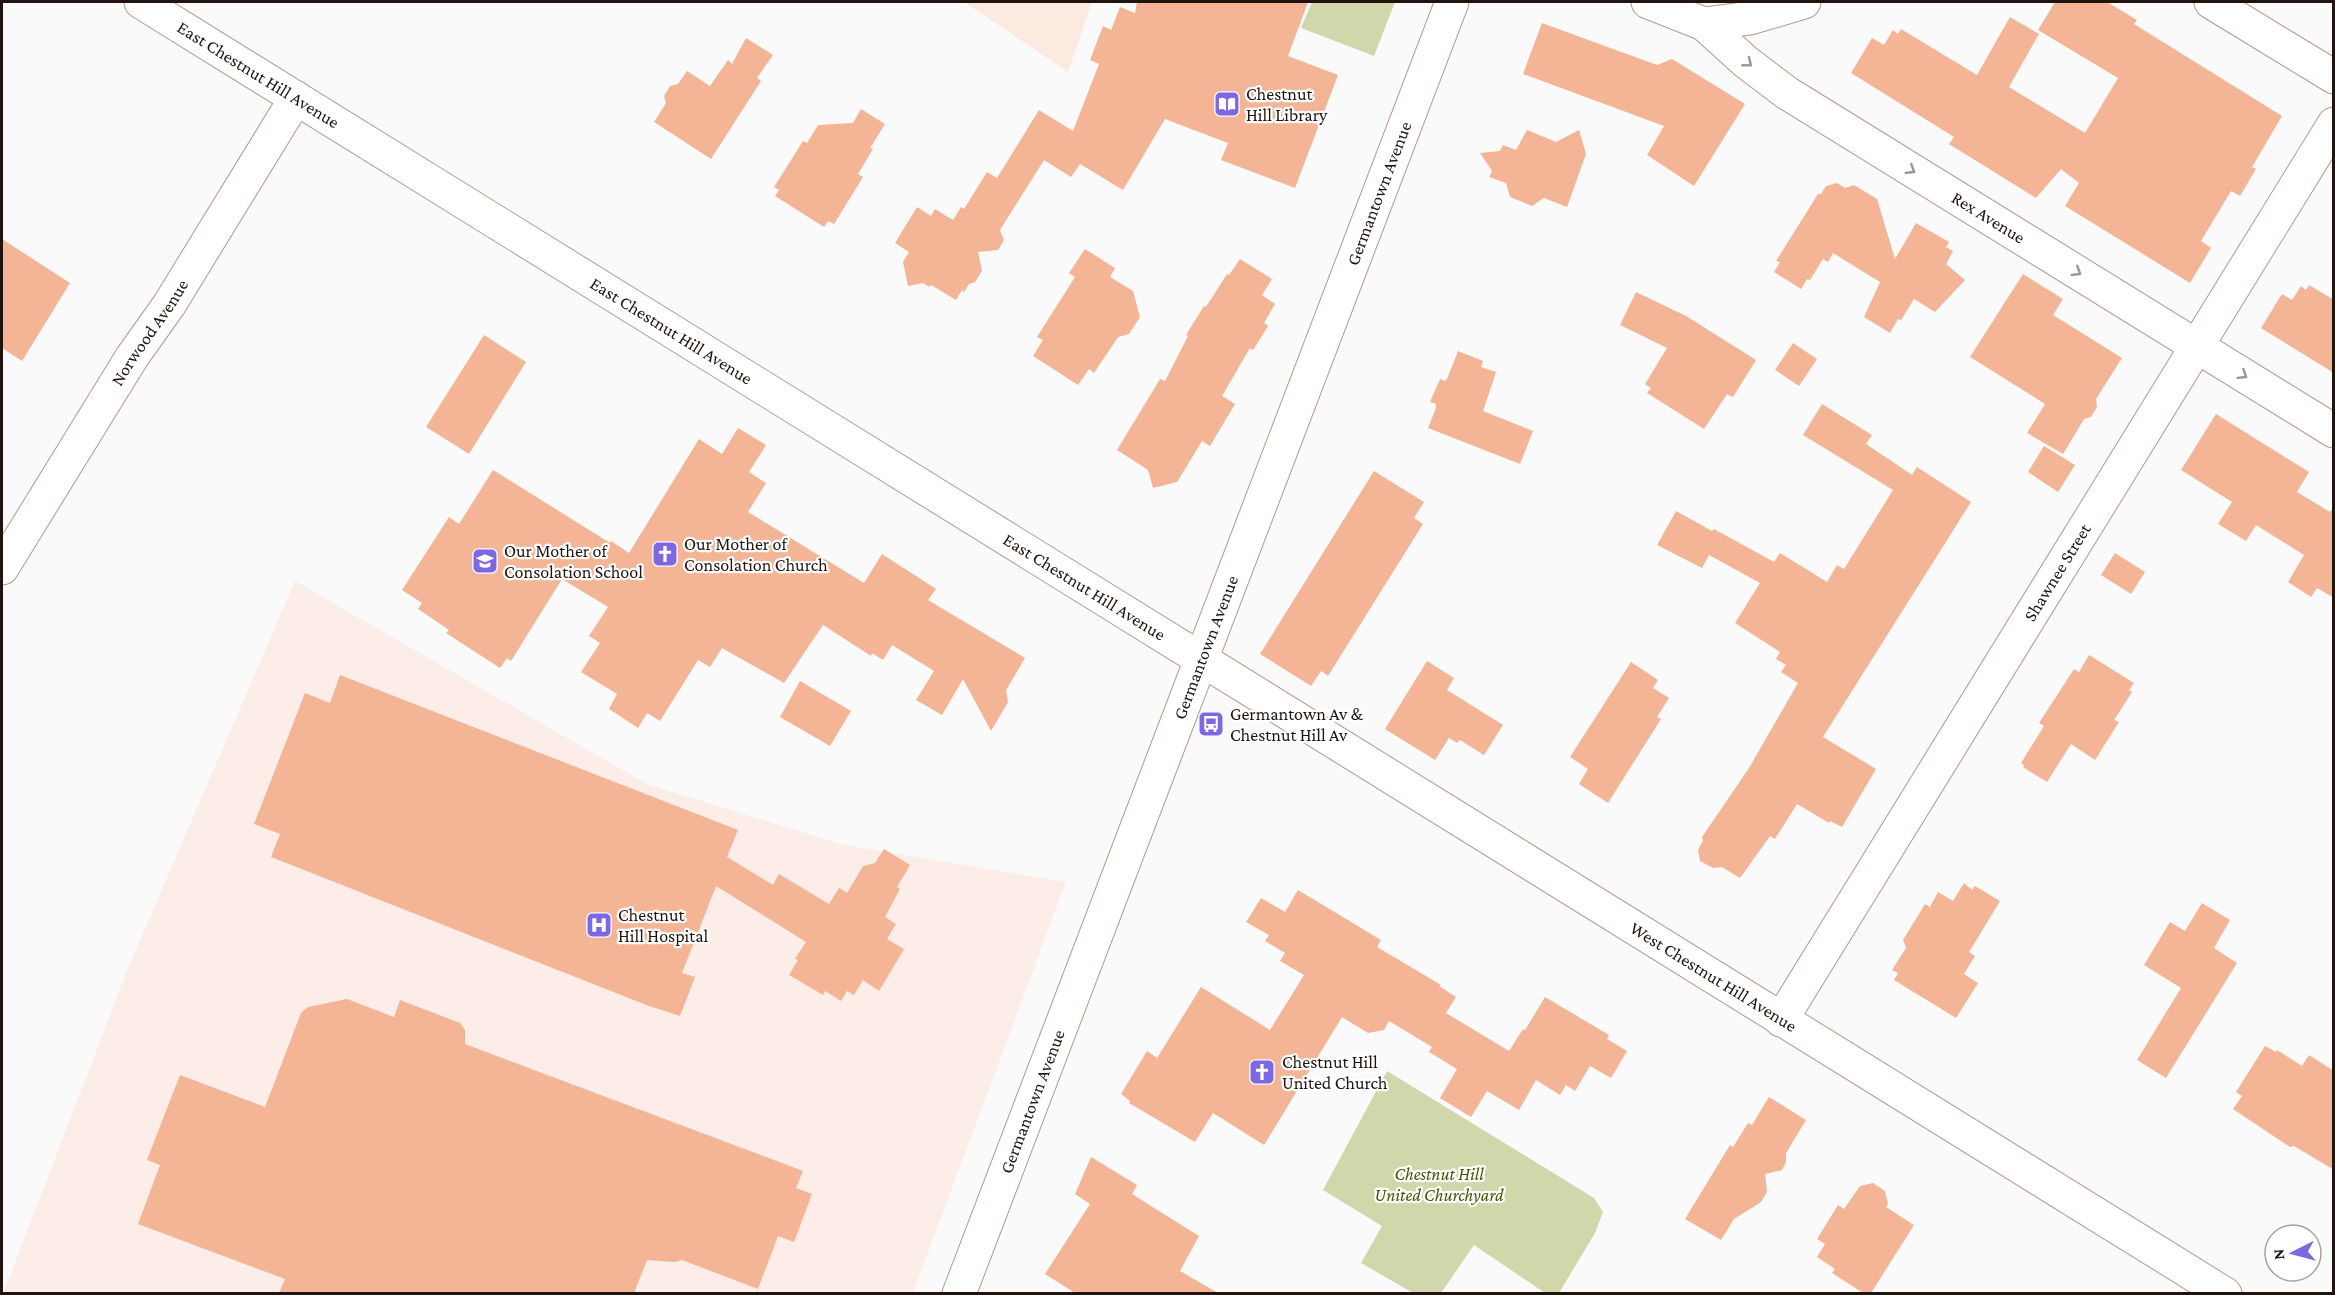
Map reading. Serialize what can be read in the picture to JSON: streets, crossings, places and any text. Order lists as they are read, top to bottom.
{
  "streets": {
    "street": [
      "East Chestnut Hill Avenue",
      "Germantown Avenue",
      "Rex Avenue",
      "Norwood Avenue",
      "Shawnee Street",
      "West Chestnut Hill Avenue"
    ]
  },
  "crossings": [
    ["East Chestnut Hill Avenue", "Germantown Avenue"],
    ["East Chestnut Hill Avenue", "Norwood Avenue"],
    ["East Chestnut Hill Avenue", "West Chestnut Hill Avenue"],
    ["Germantown Avenue", "West Chestnut Hill Avenue"],
    ["Rex Avenue", "Shawnee Street"],
    ["Shawnee Street", "West Chestnut Hill Avenue"]
  ],
  "one_way": ["Rex Avenue"],
  "parks": ["Chestnut Hill United Churchyard"],
  "places": {
    "library": ["Chestnut Hill Library"],
    "church": ["Our Mother of Consolation Church", "Chestnut Hill United Church"],
    "school or university": ["Our Mother of Consolation School"],
    "bus stop": ["Germantown Av & Chestnut Hill Av"],
    "hospital": ["Chestnut Hill Hospital"]
  },
  "north": "left"
}
